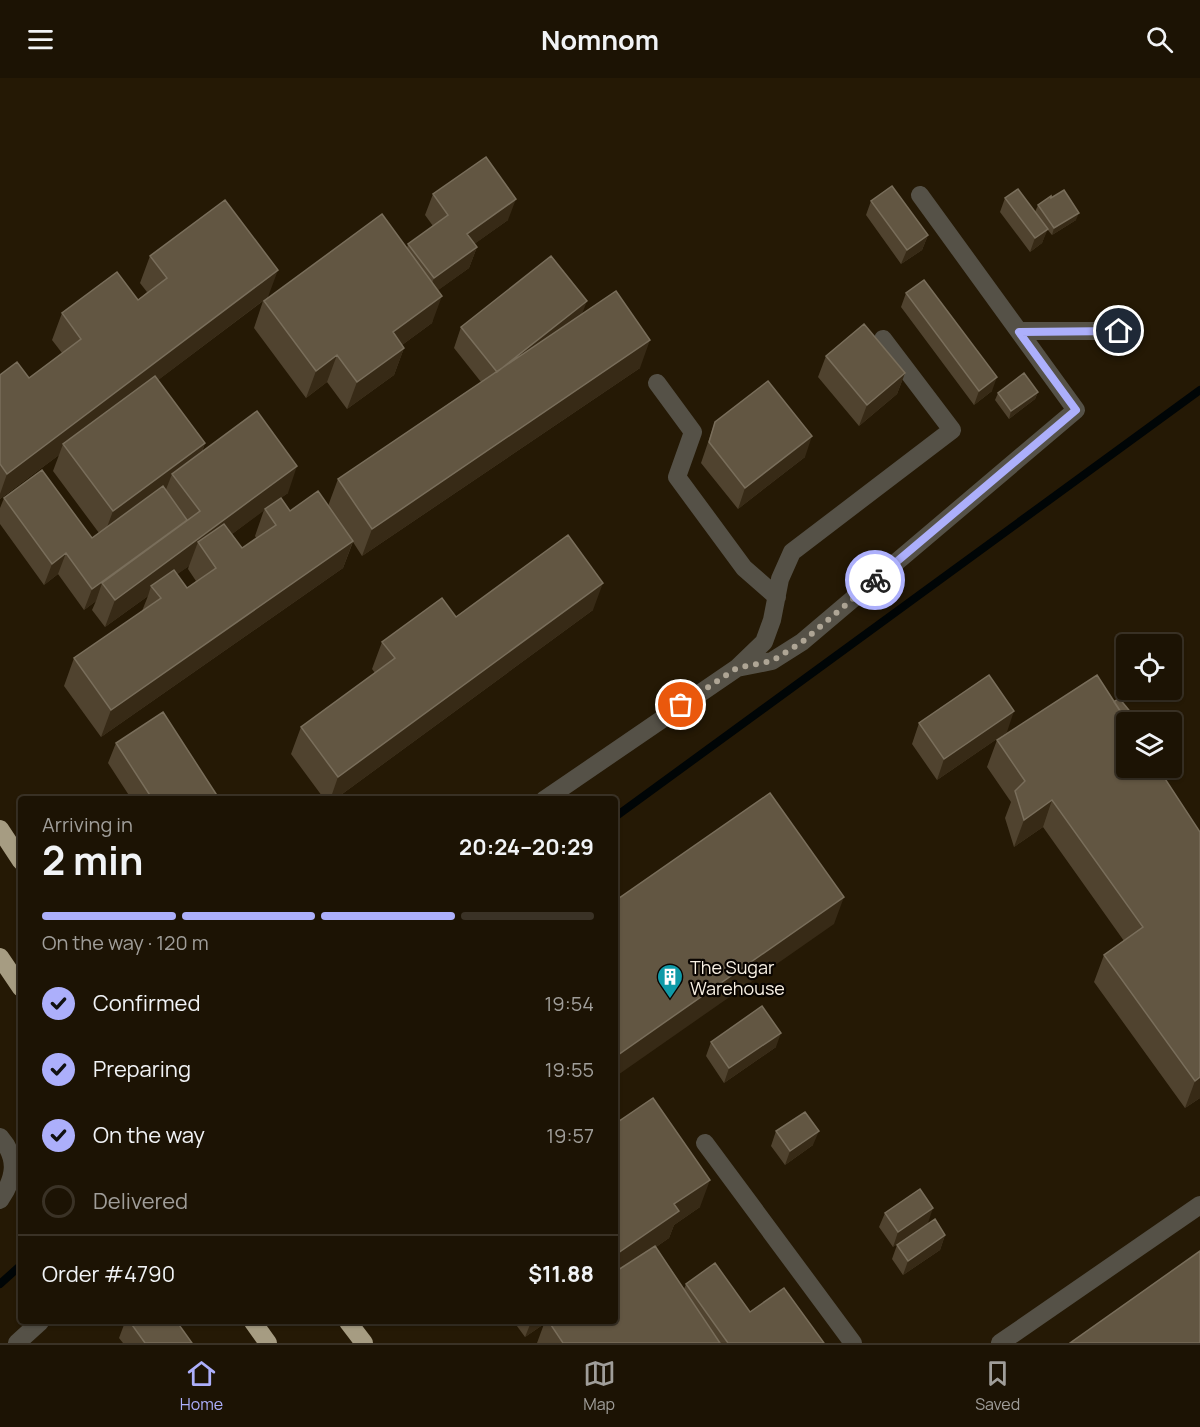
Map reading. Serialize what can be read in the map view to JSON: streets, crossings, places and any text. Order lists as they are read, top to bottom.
{
  "places": {
    "building": ["The Sugar Warehouse"]
  },
  "page": {
    "header": "Nomnom",
    "heading": ["2 min", "Arriving in", "20:24–20:29"],
    "panel": ["Order #4790", "$11.88"],
    "bar": "On the way · 120 m",
    "list": [
      ["Confirmed", "19:54"],
      ["Preparing", "19:55"],
      ["On the way", "19:57"],
      "Delivered"
    ],
    "tabs": ["Home", "Map", "Saved"]
  }
}
